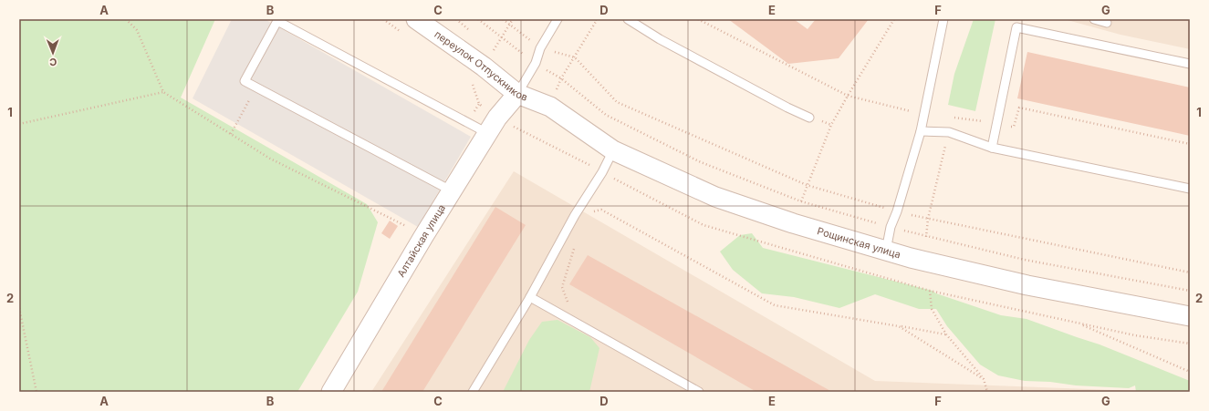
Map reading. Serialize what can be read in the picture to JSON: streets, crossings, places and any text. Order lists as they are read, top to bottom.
{
  "streets": {
    "street": ["переулок Отпускников", "Алтайская улица", "Рощинская улица"]
  },
  "crossings": [
    ["переулок Отпускников", "Алтайская улица"],
    ["переулок Отпускников", "Рощинская улица"]
  ],
  "north": "bottom",
  "grid": {
    "columns": [
      "A",
      "B",
      "C",
      "D",
      "E",
      "F",
      "G"
    ],
    "rows": ["1", "2"]
  }
}
